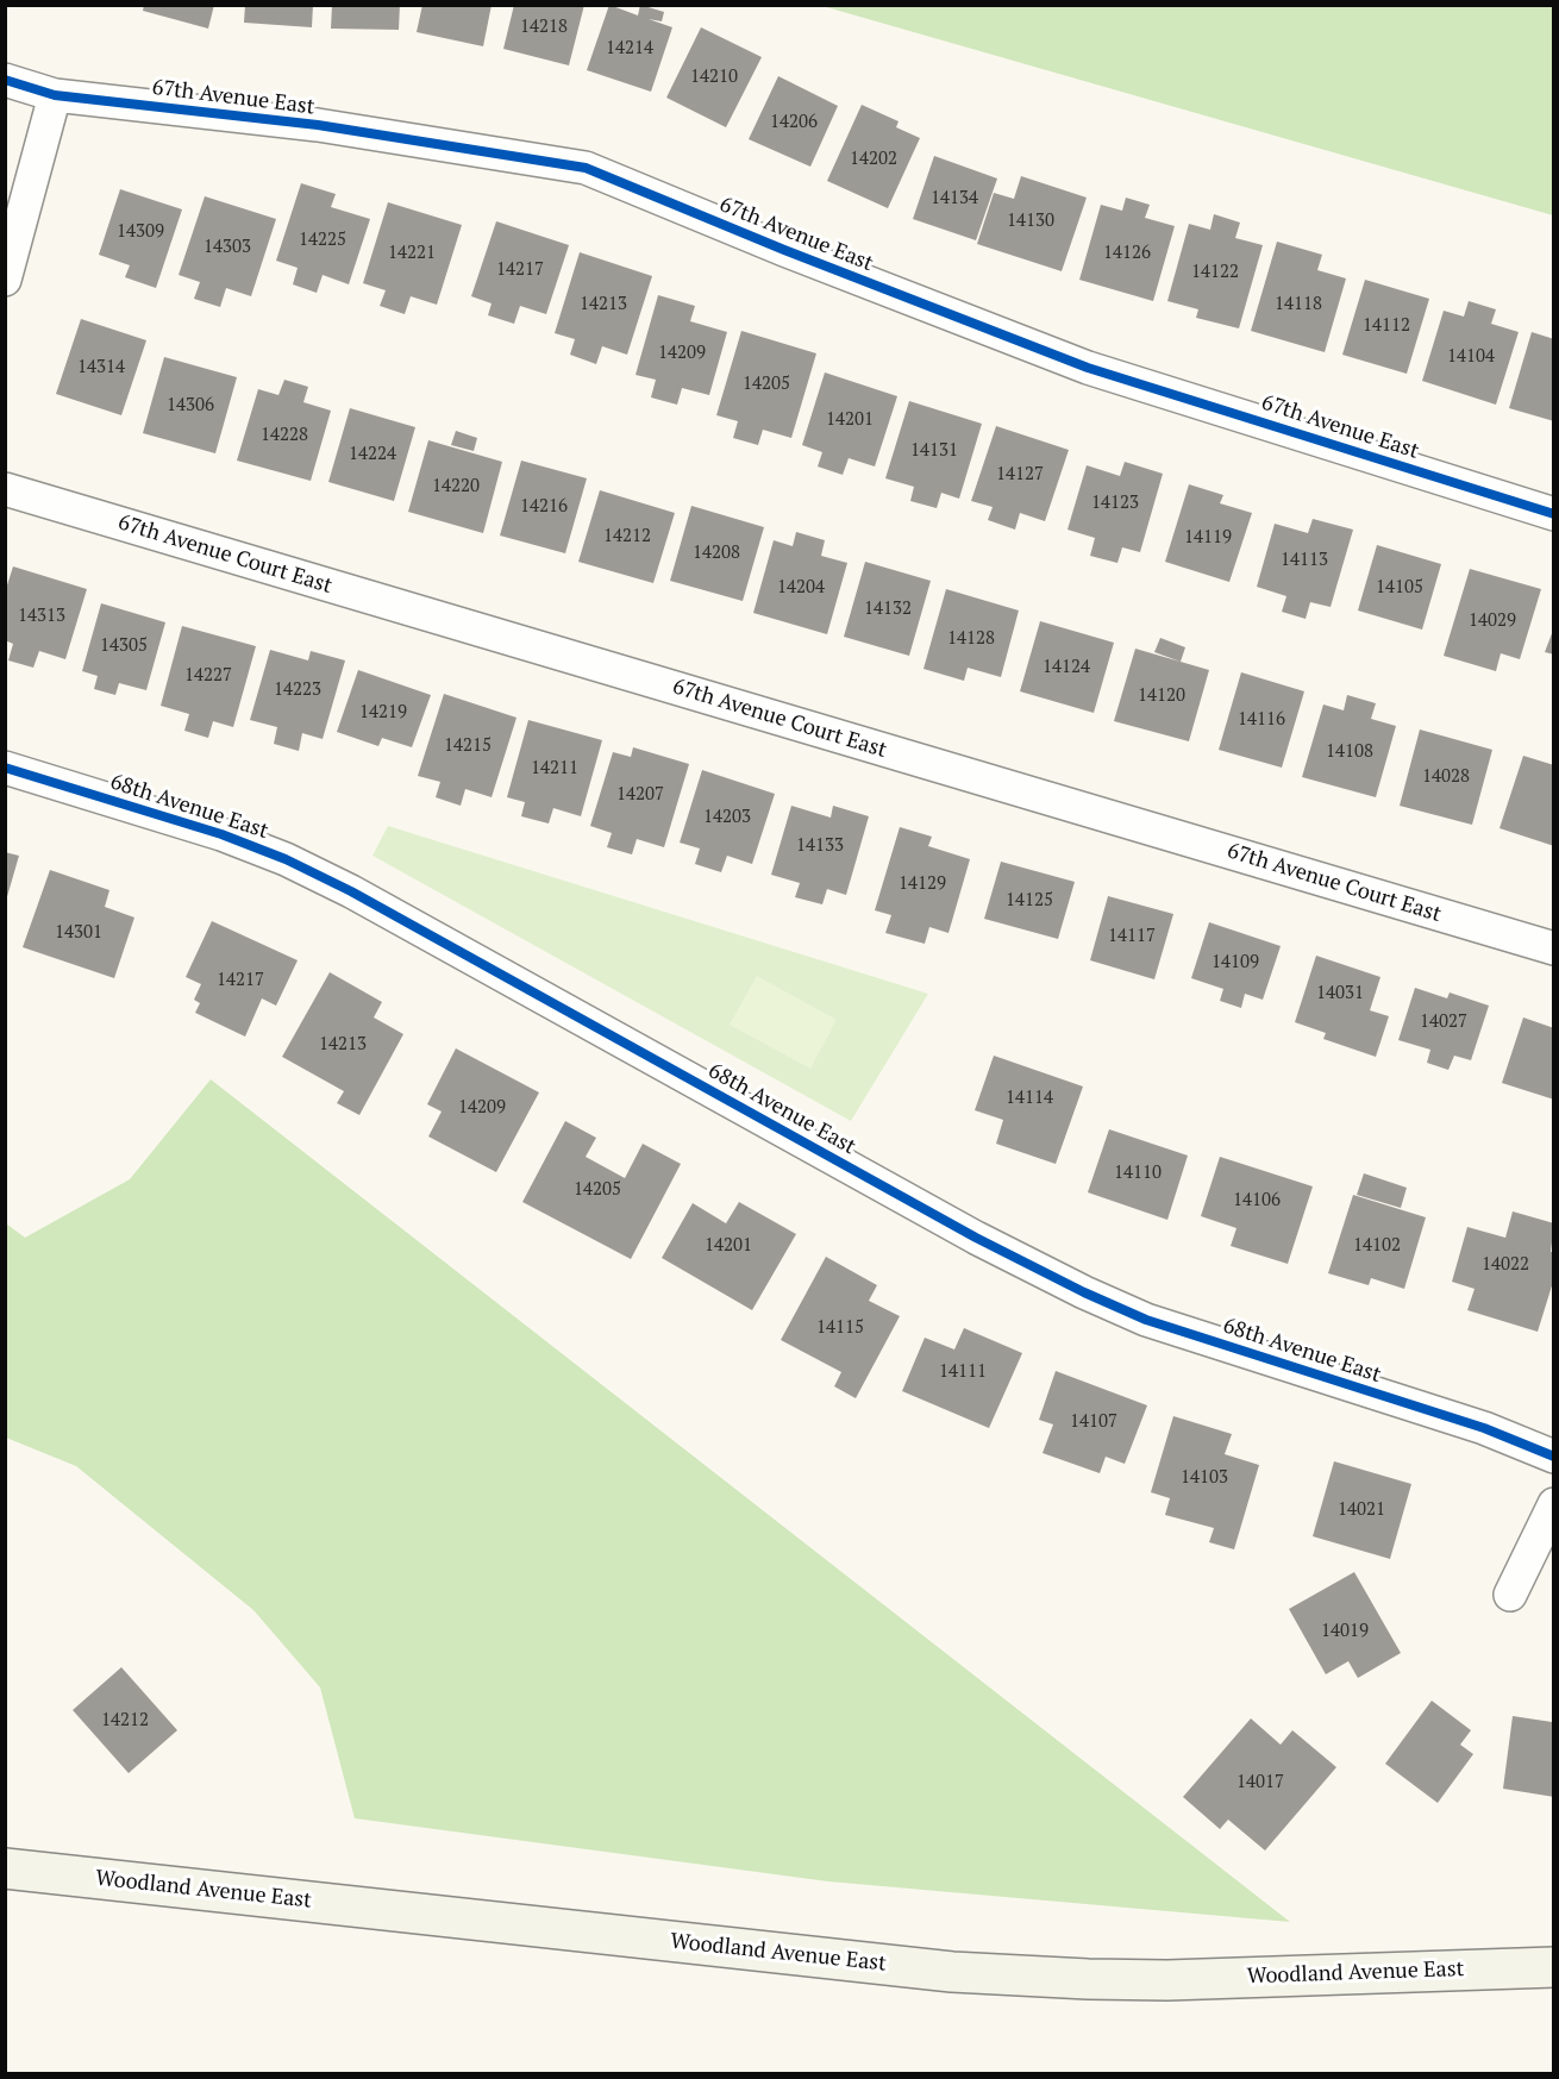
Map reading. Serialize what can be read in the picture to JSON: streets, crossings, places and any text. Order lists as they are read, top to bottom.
{
  "streets": {
    "street": [
      "67th Avenue East",
      "67th Avenue Court East",
      "68th Avenue East",
      "Woodland Avenue East"
    ]
  },
  "house_numbers": [
    "14218",
    "14214",
    "14210",
    "14206",
    "14202",
    "14134",
    "14130",
    "14309",
    "14225",
    "14303",
    "14221",
    "14126",
    "14217",
    "14122",
    "14213",
    "14118",
    "14112",
    "14209",
    "14104",
    "14314",
    "14205",
    "14306",
    "14201",
    "14228",
    "14131",
    "14224",
    "14127",
    "14220",
    "14123",
    "14216",
    "14212",
    "14119",
    "14208",
    "14113",
    "14204",
    "14105",
    "14132",
    "14313",
    "14029",
    "14128",
    "14305",
    "14124",
    "14227",
    "14223",
    "14120",
    "14219",
    "14116",
    "14215",
    "14108",
    "14211",
    "14028",
    "14207",
    "14203",
    "14133",
    "14129",
    "14125",
    "14301",
    "14117",
    "14109",
    "14217",
    "14031",
    "14027",
    "14213",
    "14114",
    "14209",
    "14110",
    "14205",
    "14106",
    "14201",
    "14102",
    "14022",
    "14115",
    "14111",
    "14107",
    "14103",
    "14021",
    "14019",
    "14212",
    "14017"
  ]
}
